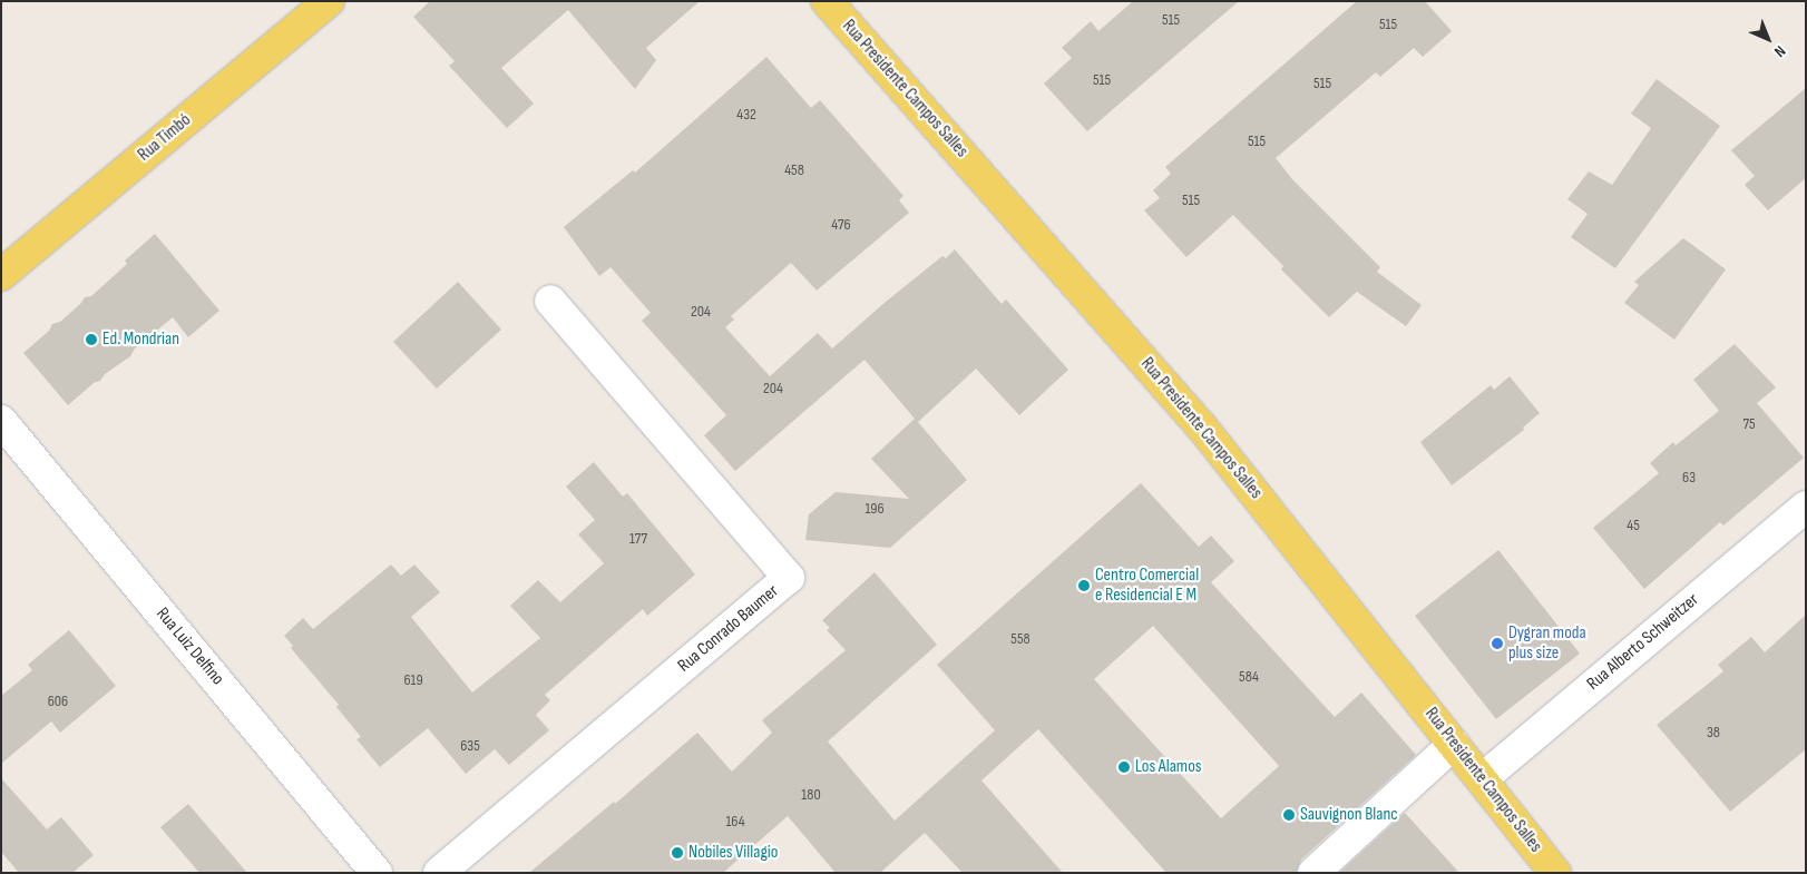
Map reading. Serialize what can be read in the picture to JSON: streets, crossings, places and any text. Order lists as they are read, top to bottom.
{
  "streets": {
    "main road": ["Rua Presidente Campos Salles", "Rua Timbó"],
    "street": ["Rua Conrado Baumer", "Rua Alberto Schweitzer", "Rua Luiz Delfino"]
  },
  "crossings": [
    ["Rua Presidente Campos Salles", "Rua Alberto Schweitzer"]
  ],
  "places": [
    "Ed. Mondrian",
    "Centro Comercial e Residencial E M",
    "Dygran moda plus size",
    "Los Alamos",
    "Sauvignon Blanc",
    "Nobiles Villagio"
  ],
  "house_numbers": [
    "515",
    "515",
    "515",
    "515",
    "432",
    "515",
    "458",
    "515",
    "476",
    "204",
    "204",
    "75",
    "63",
    "196",
    "45",
    "177",
    "558",
    "584",
    "619",
    "606",
    "38",
    "635",
    "180",
    "164"
  ],
  "north": "bottom right"
}
